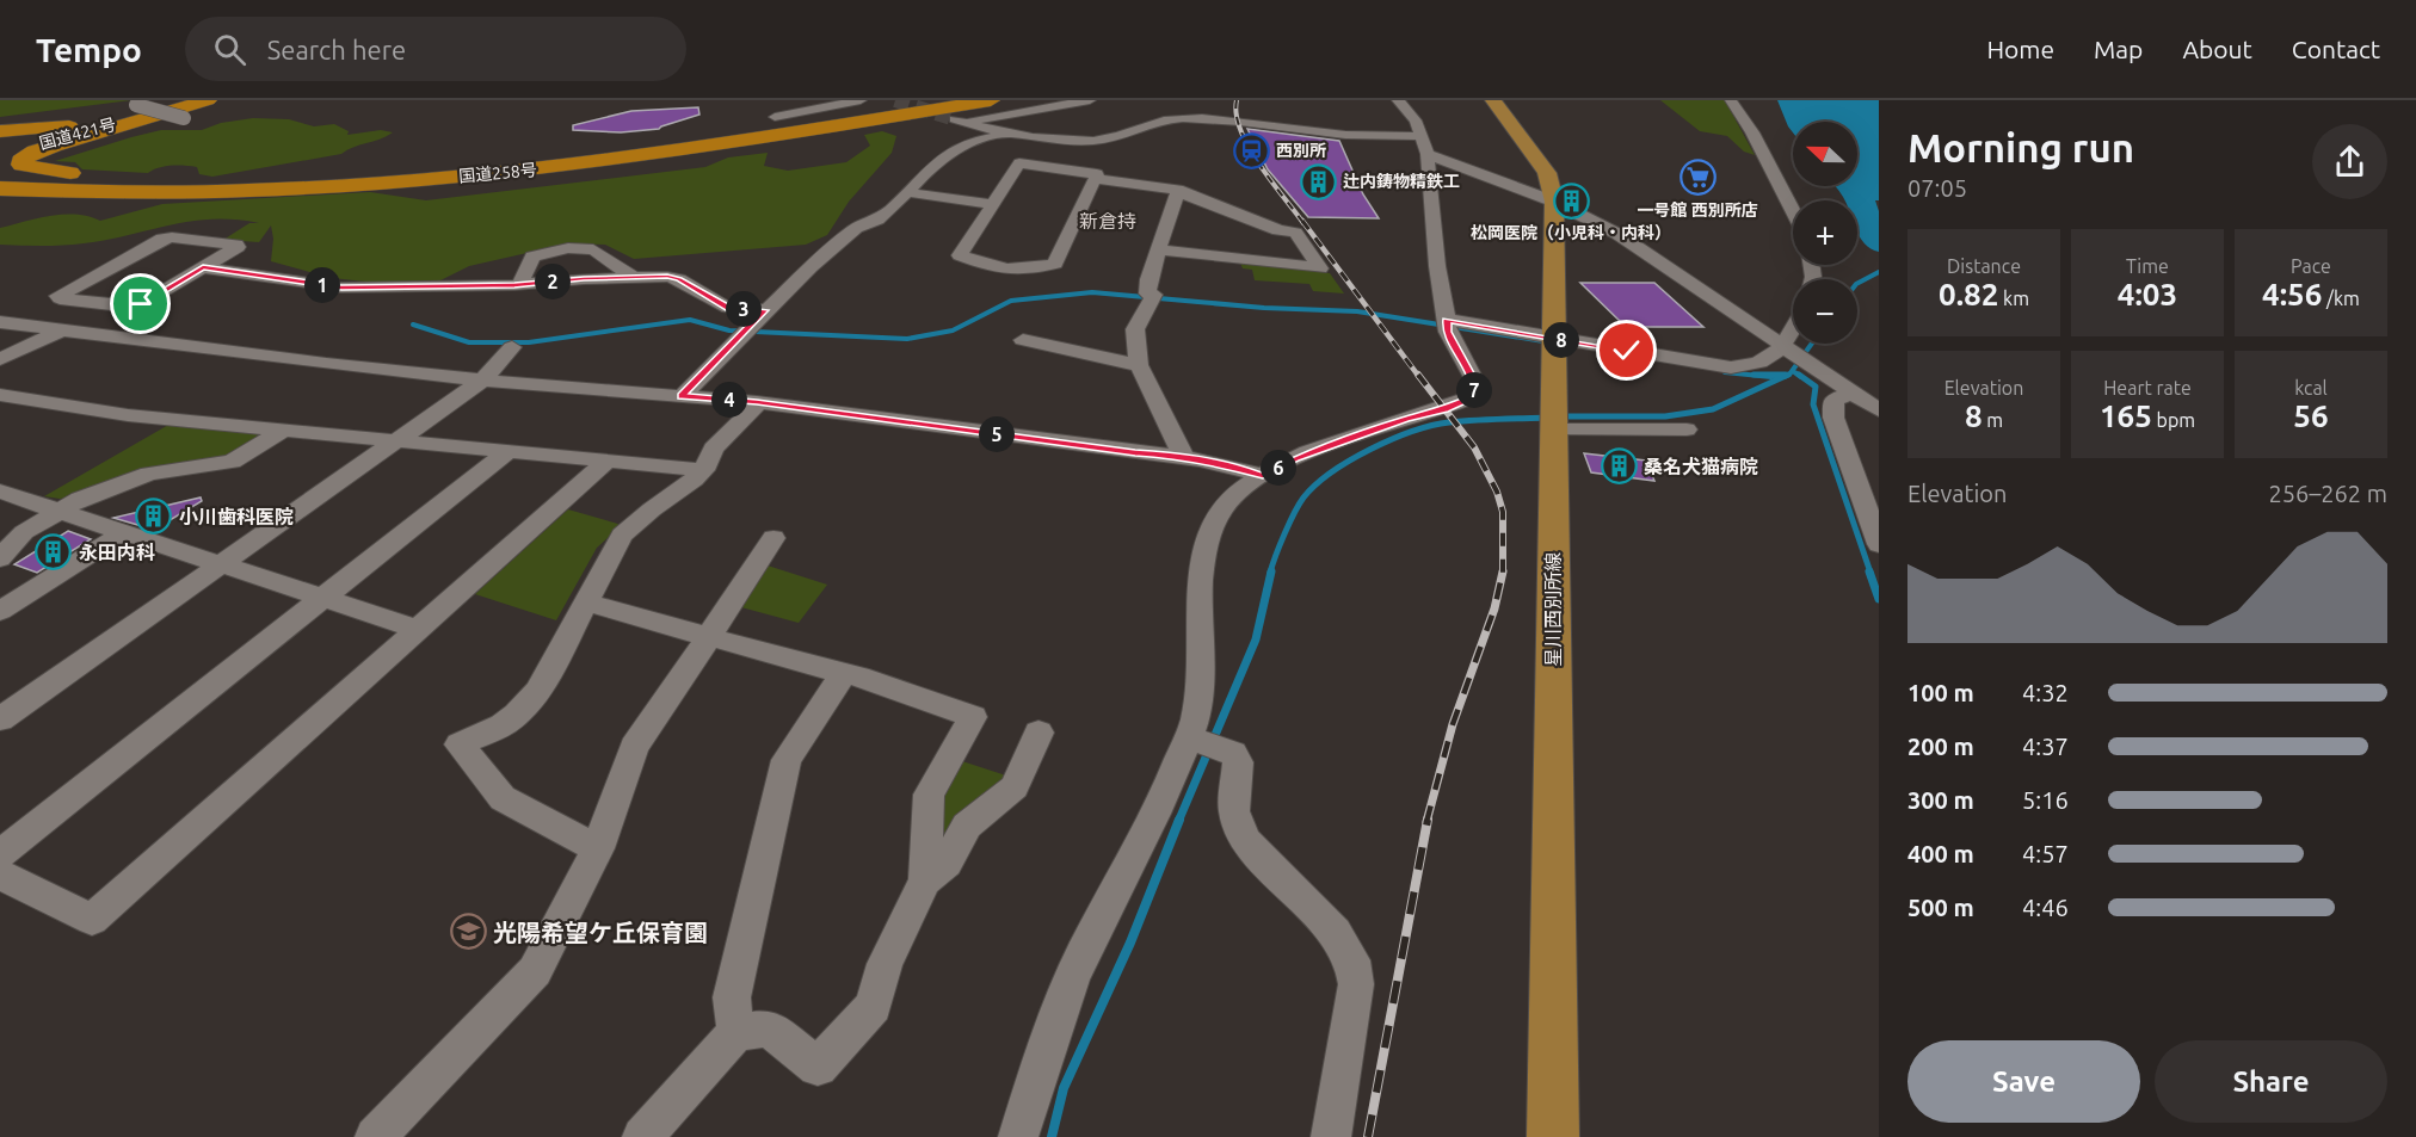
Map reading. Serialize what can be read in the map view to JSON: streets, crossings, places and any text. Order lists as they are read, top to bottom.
{
  "streets": {
    "highway": ["国道421号", "国道258号"],
    "main road": ["星川西別所線"]
  },
  "districts": ["新倉持"],
  "places": {
    "station": ["西別所"],
    "supermarket": ["一号館 西別所店"],
    "building": [
      "辻内鋳物精鉄工",
      "松岡医院（小児科・内科）",
      "桑名犬猫病院",
      "小川歯科医院",
      "永田内科"
    ],
    "school or university": ["光陽希望ケ丘保育園"]
  },
  "north": "left",
  "page": {
    "header": "Tempo",
    "search": "Search here",
    "nav": [
      "Home",
      "Map",
      "About",
      "Contact"
    ],
    "heading": ["Morning run", "07:05"],
    "map_buttons": ["+", "−"],
    "stats": [
      ["Distance", "0.82 km"],
      ["Time", "4:03"],
      ["Pace", "4:56 /km"],
      ["Elevation", "8 m"],
      ["Heart rate", "165 bpm"],
      ["kcal", "56"]
    ],
    "pins": [
      "2",
      "1",
      "3",
      "8",
      "7",
      "4",
      "5",
      "6"
    ],
    "chart": ["Elevation", "256–262 m"],
    "list": [
      {
        "name": "100 m",
        "note": "4:32"
      },
      {
        "name": "200 m",
        "note": "4:37"
      },
      {
        "name": "300 m",
        "note": "5:16"
      },
      {
        "name": "400 m",
        "note": "4:57"
      },
      {
        "name": "500 m",
        "note": "4:46"
      }
    ],
    "buttons": ["Save", "Share"]
  }
}
